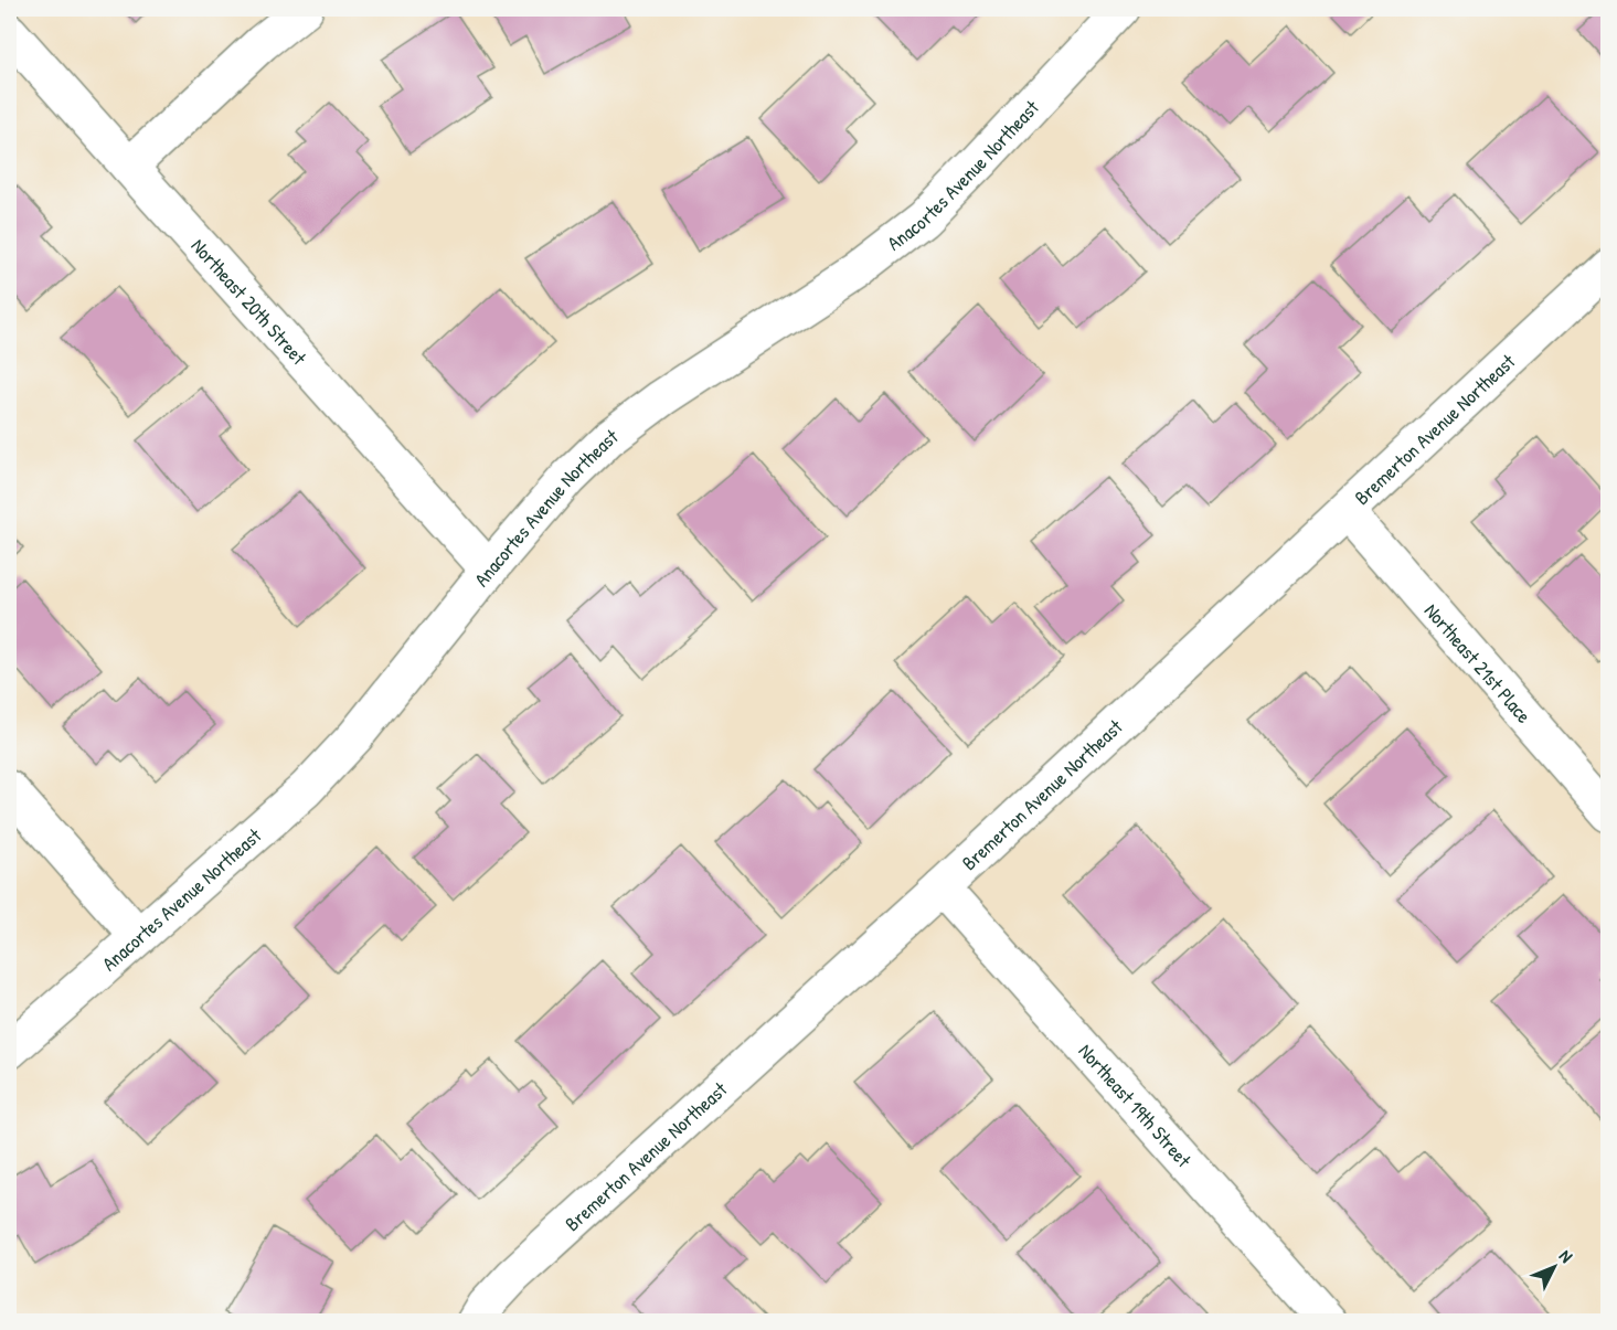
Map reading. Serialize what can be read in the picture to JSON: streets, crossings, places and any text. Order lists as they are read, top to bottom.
{
  "streets": {
    "street": [
      "Anacortes Avenue Northeast",
      "Northeast 20th Street",
      "Bremerton Avenue Northeast",
      "Northeast 21st Place",
      "Northeast 19th Street"
    ]
  },
  "crossings": [
    ["Anacortes Avenue Northeast", "Northeast 20th Street"],
    ["Bremerton Avenue Northeast", "Northeast 21st Place"],
    ["Bremerton Avenue Northeast", "Northeast 19th Street"]
  ],
  "north": "top right"
}
